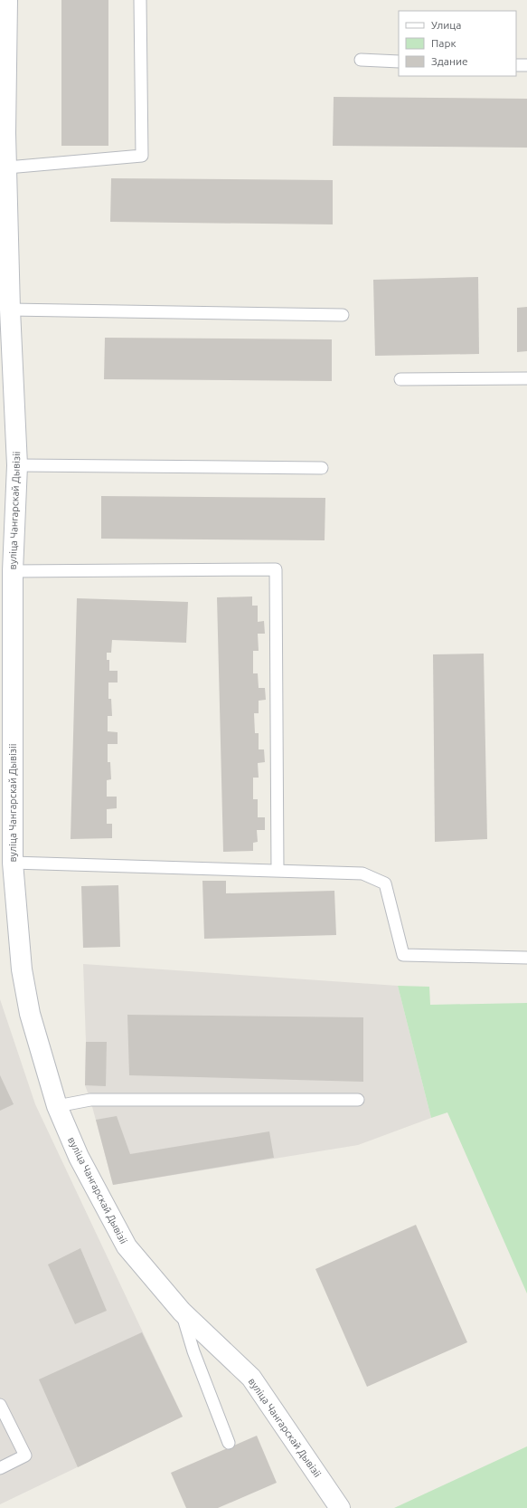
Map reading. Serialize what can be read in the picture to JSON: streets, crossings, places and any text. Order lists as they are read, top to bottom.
{
  "streets": {
    "street": ["вуліца Чангарскай Дывізіі"]
  },
  "legend": ["Улица", "Парк", "Здание"]
}
